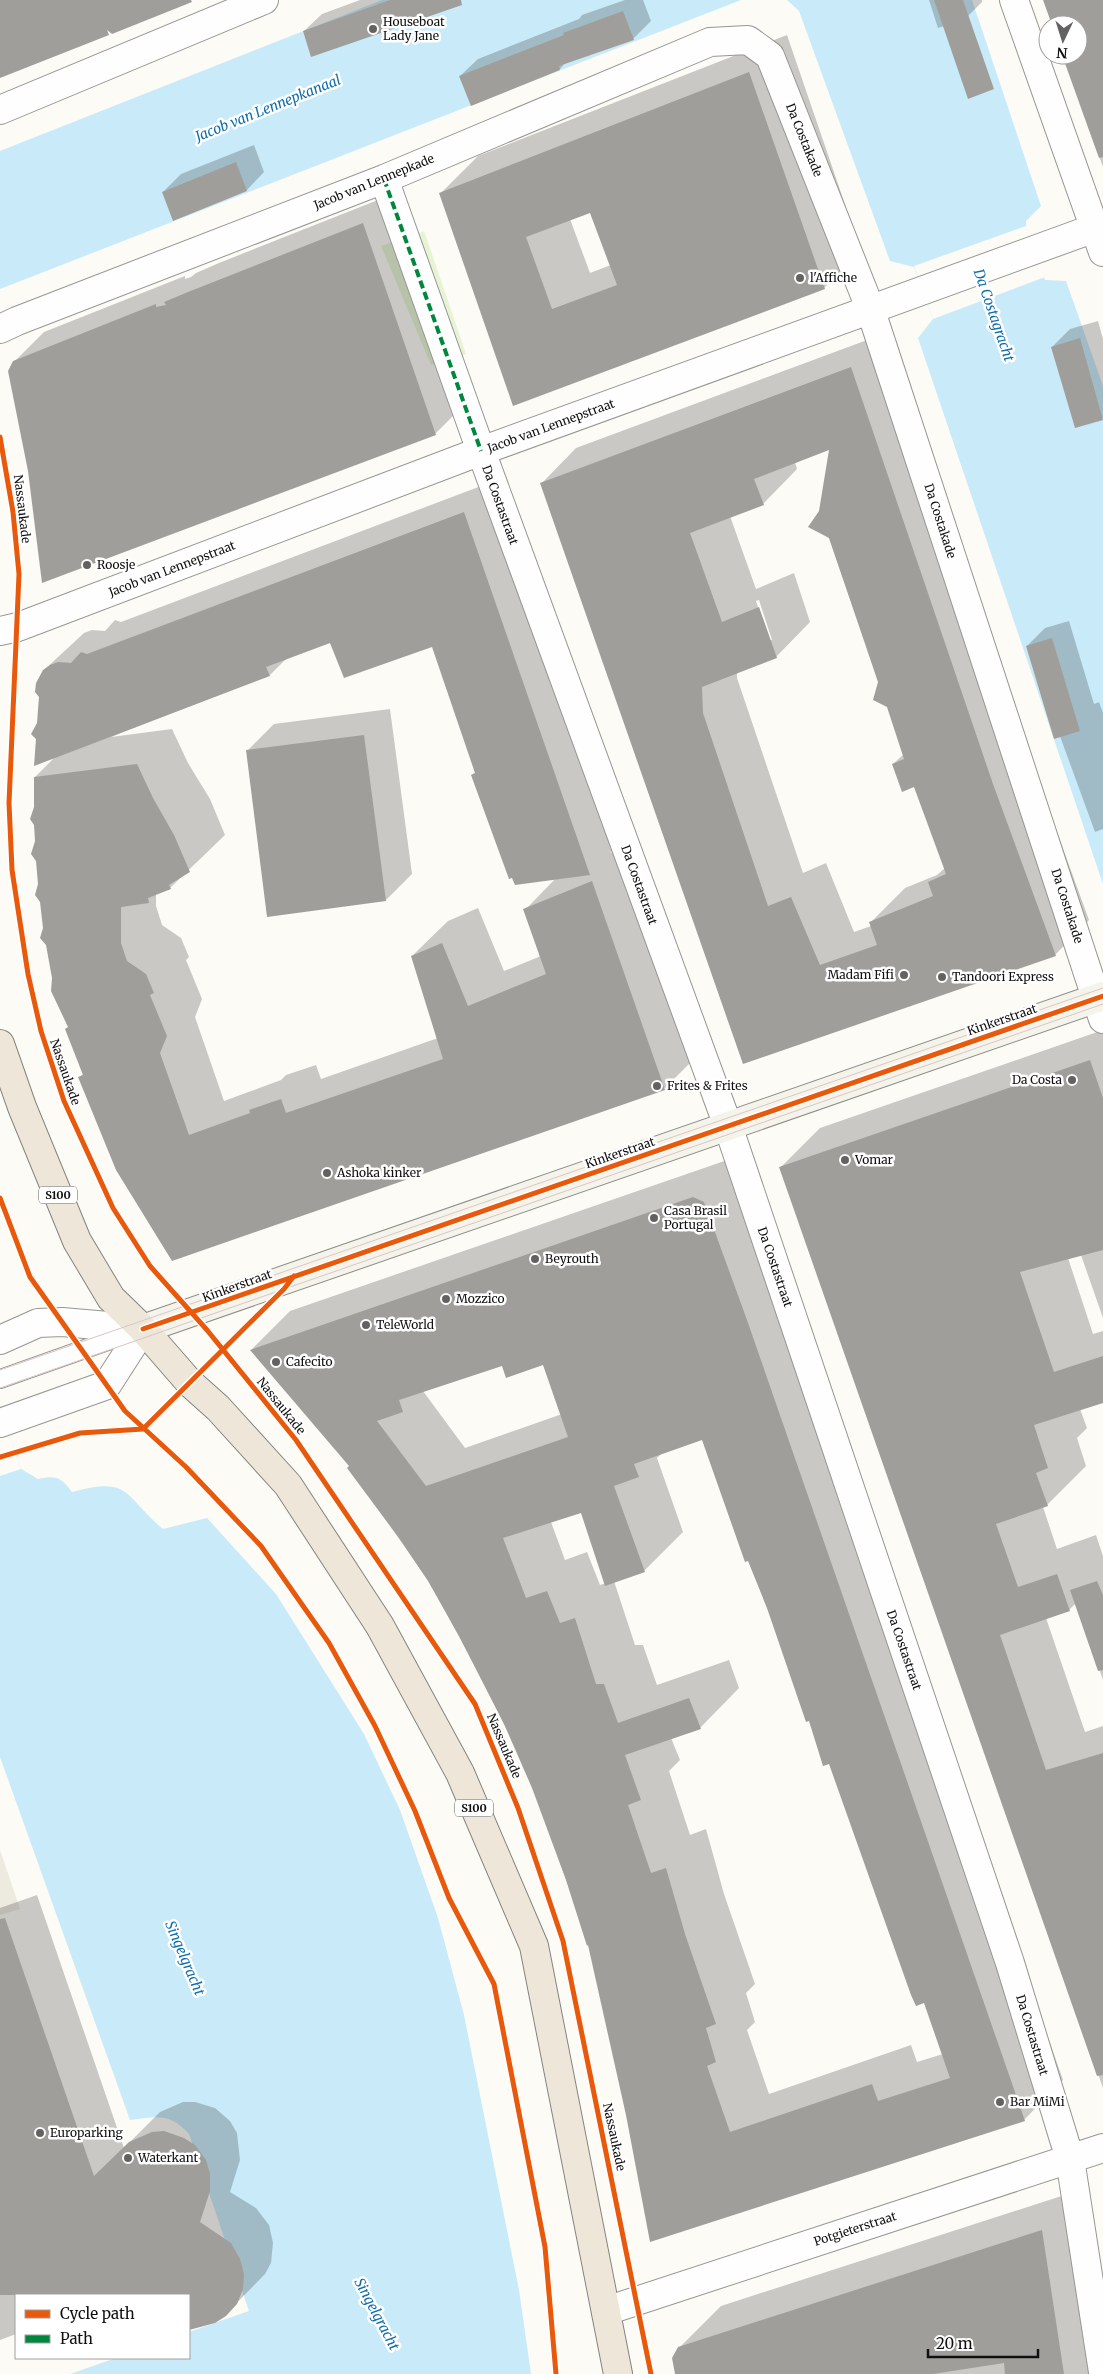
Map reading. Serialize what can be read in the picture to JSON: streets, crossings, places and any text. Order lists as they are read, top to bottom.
{
  "streets": {
    "main road": ["S100"],
    "street": [
      "Da Costakade",
      "Jacob van Lennepkade",
      "Jacob van Lennepstraat",
      "Da Costastraat",
      "Kinkerstraat",
      "Potgieterstraat"
    ],
    "cycle path": ["Nassaukade"]
  },
  "crossings": [
    ["Da Costakade", "Jacob van Lennepkade"],
    ["Da Costakade", "Jacob van Lennepstraat"],
    ["Da Costakade", "Kinkerstraat"],
    ["Jacob van Lennepkade", "Da Costastraat"],
    ["Jacob van Lennepstraat", "Da Costastraat"],
    ["Da Costastraat", "Kinkerstraat"],
    ["Da Costastraat", "Potgieterstraat"],
    ["Kinkerstraat", "S100"],
    ["S100", "Potgieterstraat"]
  ],
  "water": ["Jacob van Lennepkanaal", "Da Costagracht", "Singelgracht"],
  "places": [
    "Houseboat Lady Jane",
    "l'Affiche",
    "Roosje",
    "Madam Fifi",
    "Tandoori Express",
    "Da Costa",
    "Frites & Frites",
    "Vomar",
    "Ashoka kinker",
    "Casa Brasil Portugal",
    "Beyrouth",
    "Mozzico",
    "TeleWorld",
    "Cafecito",
    "Bar MiMi",
    "Europarking",
    "Waterkant"
  ],
  "legend": ["Cycle path", "Path"],
  "scale_bar": "20 m",
  "north": "bottom"
}
